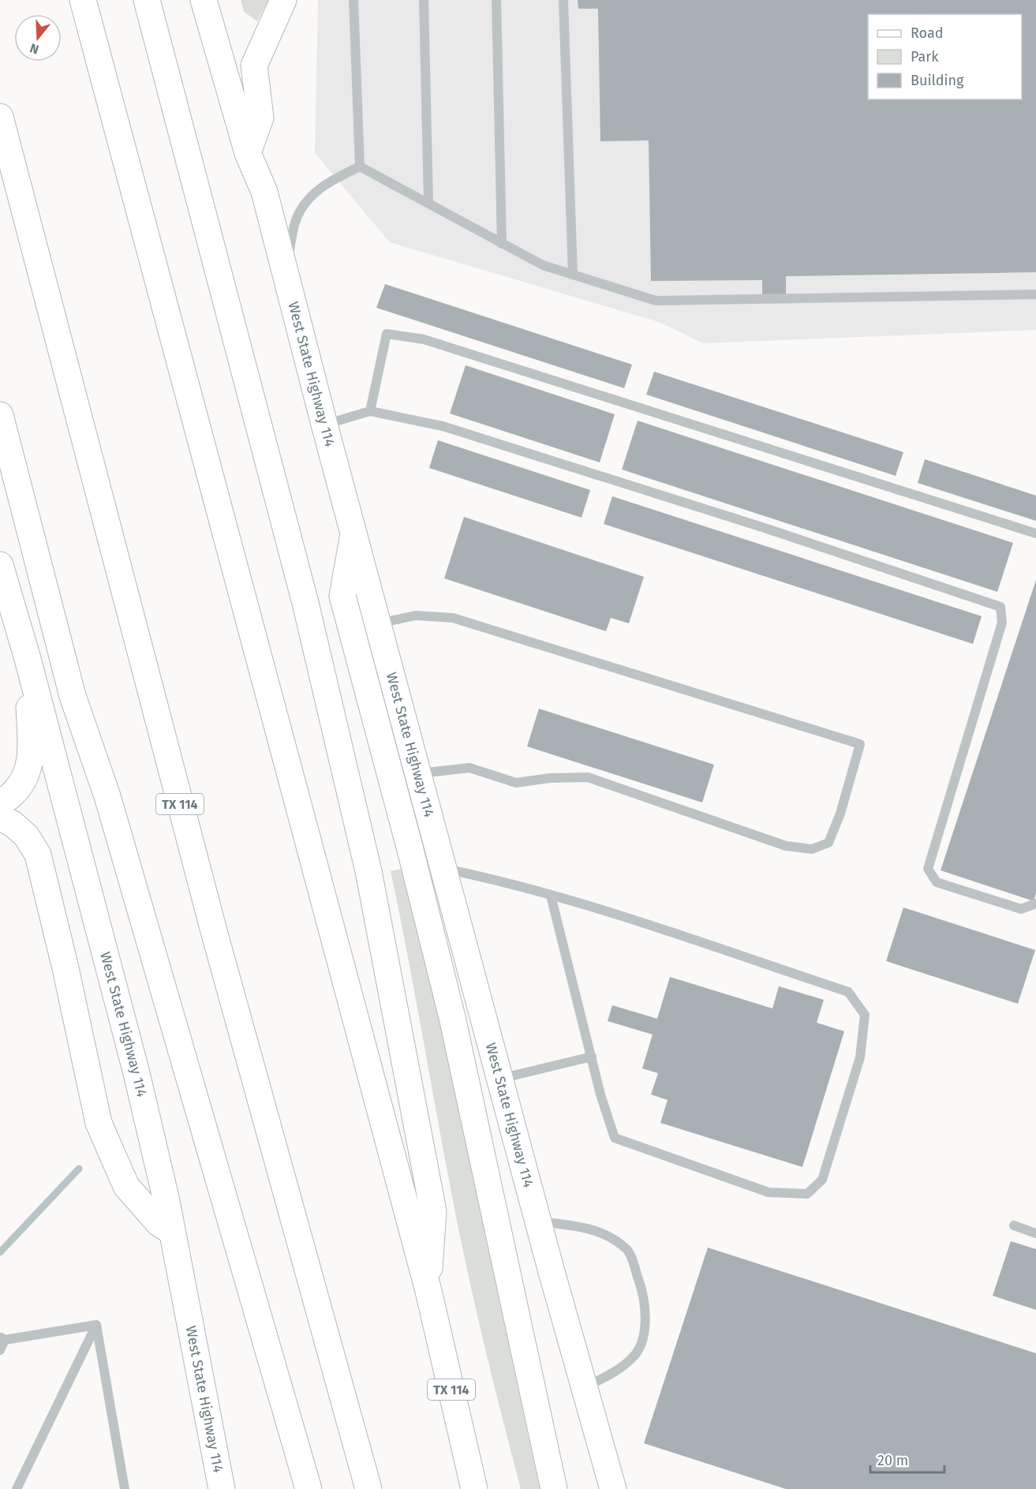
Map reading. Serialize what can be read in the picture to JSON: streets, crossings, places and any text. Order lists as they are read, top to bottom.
{
  "streets": {
    "main road": ["West State Highway 114", "TX 114"]
  },
  "legend": ["Road", "Park", "Building"],
  "scale_bar": "20 m",
  "north": "bottom"
}
